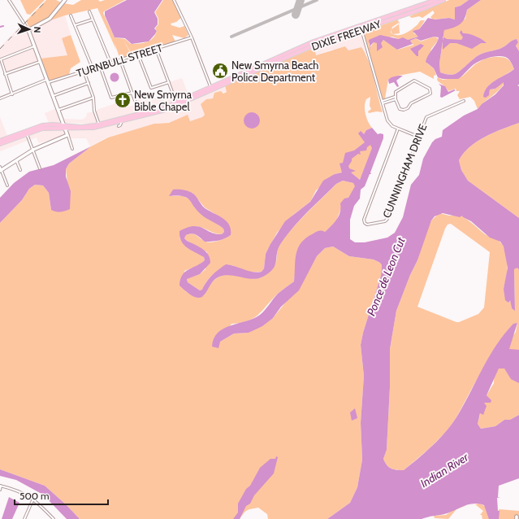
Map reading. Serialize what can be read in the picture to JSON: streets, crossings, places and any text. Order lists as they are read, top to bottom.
{
  "streets": {
    "main road": ["DIXIE FREEWAY"],
    "street": ["TURNBULL STREET", "CUNNINGHAM DRIVE"]
  },
  "water": ["Ponce de Leon Cut", "Indian River"],
  "places": {
    "public building": ["New Smyrna Beach Police Department"],
    "church": ["New Smyrna Bible Chapel"]
  },
  "scale_bar": "500 m",
  "north": "right"
}
